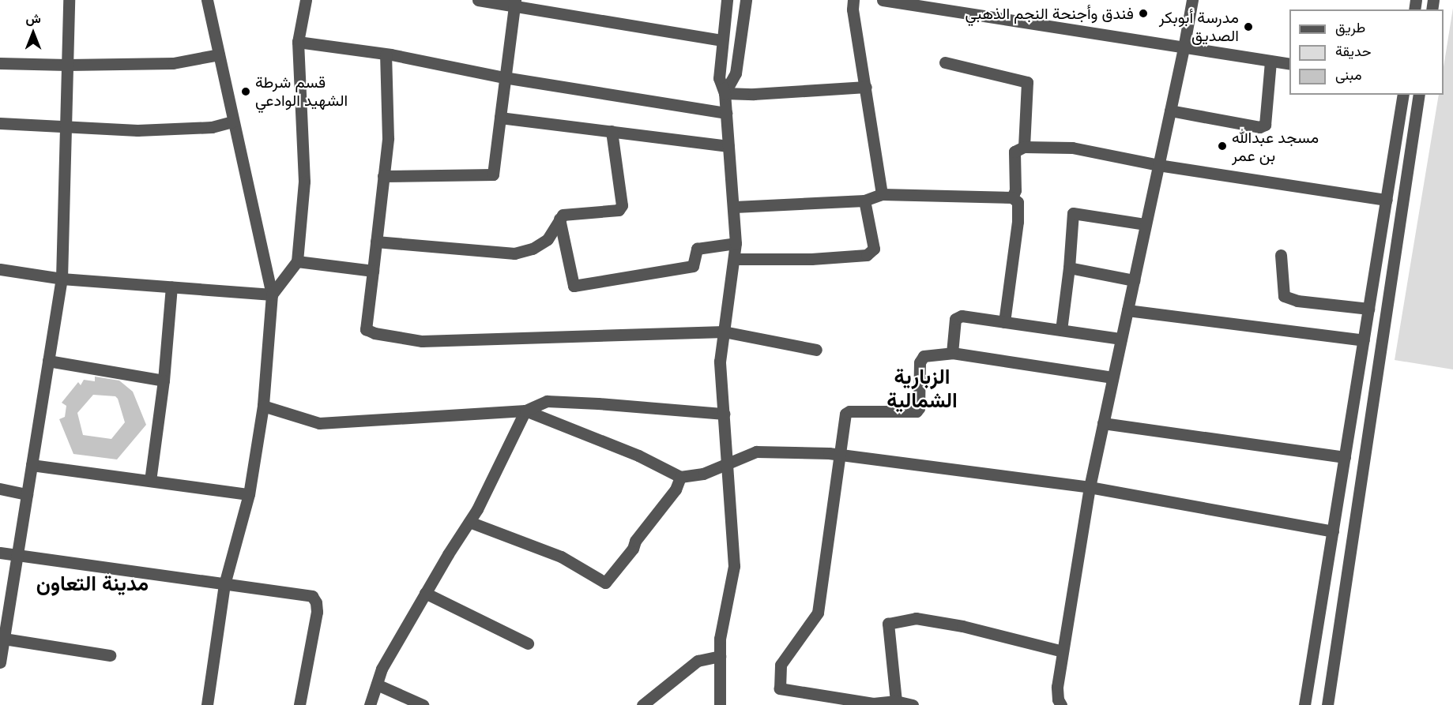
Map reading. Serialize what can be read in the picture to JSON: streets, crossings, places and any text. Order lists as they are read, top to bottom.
{
  "districts": ["الزبارية الشمالية", "مدينة التعاون"],
  "places": [
    "فندق وأجنحة النجم الذهبي",
    "مدرسة أبوبكر الصديق",
    "قسم شرطة الشهيد الوادعي",
    "مسجد عبدالله بن عمر"
  ],
  "legend": ["طريق", "حديقة", "مبنى"],
  "north": "top"
}
